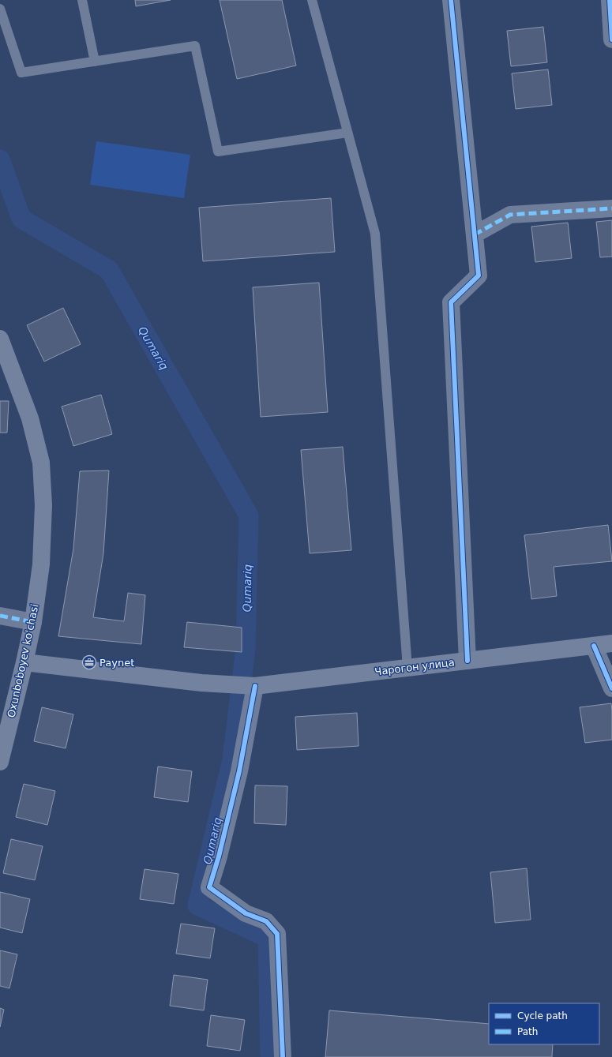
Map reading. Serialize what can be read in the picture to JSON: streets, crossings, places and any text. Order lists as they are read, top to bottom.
{
  "streets": {
    "main road": ["Oxunboboyev ko'chasi", "Чарогон улица"]
  },
  "crossings": [
    ["Oxunboboyev ko'chasi", "Чарогон улица"]
  ],
  "water": ["Qumariq"],
  "places": {
    "office": ["Paynet"]
  },
  "legend": ["Cycle path", "Path"]
}
